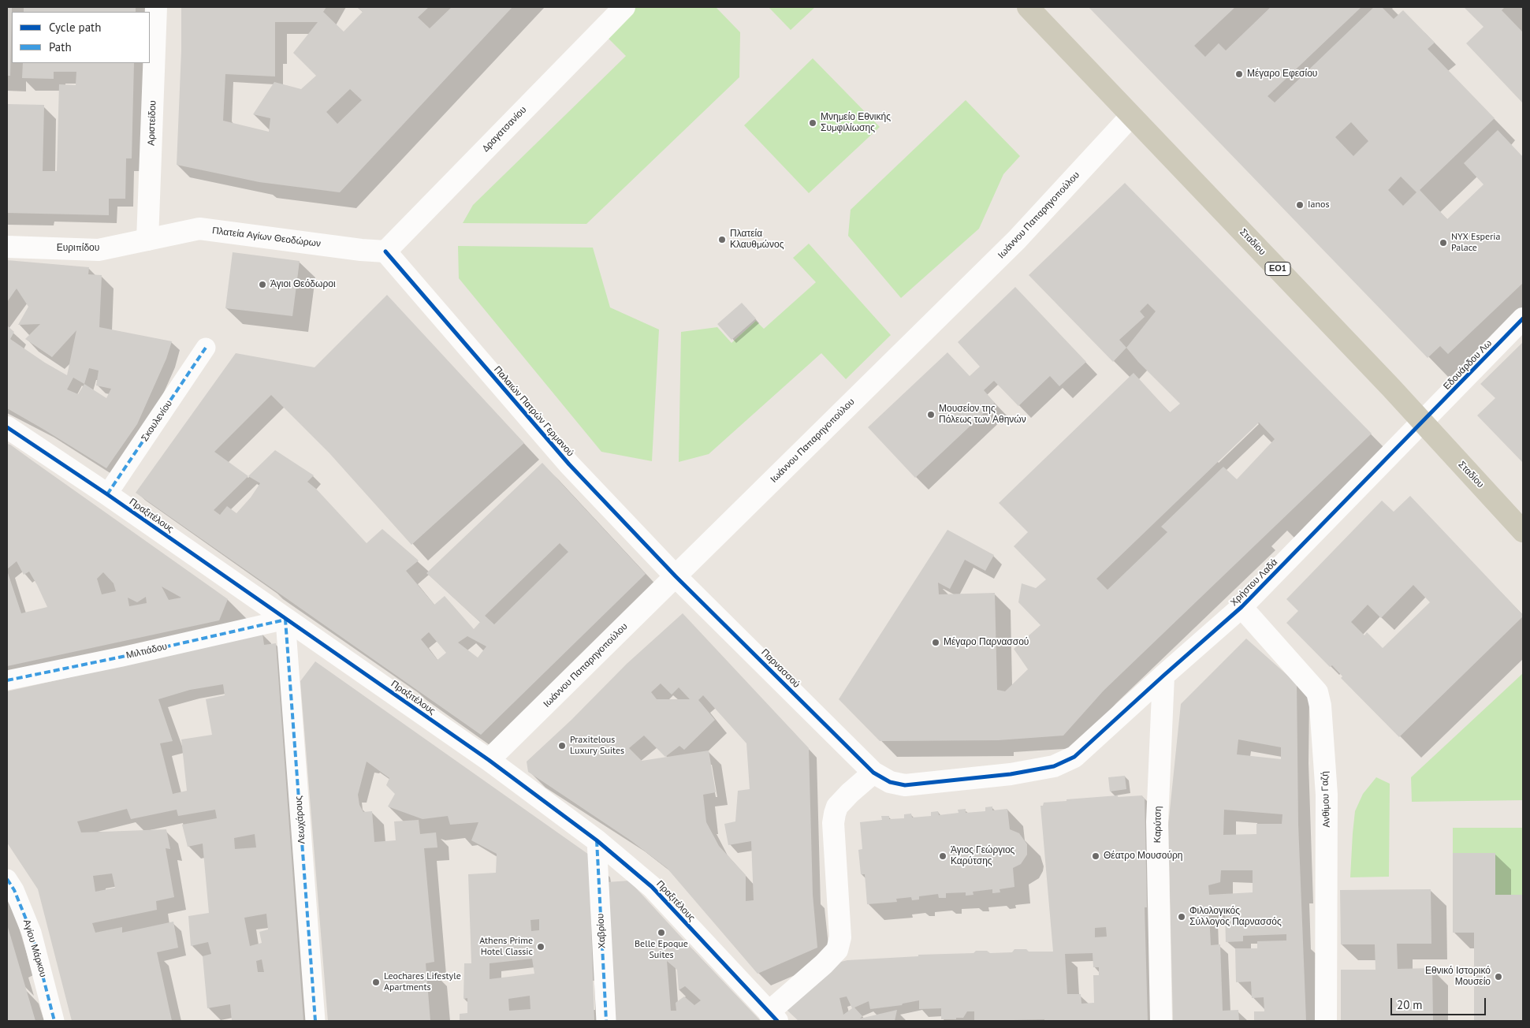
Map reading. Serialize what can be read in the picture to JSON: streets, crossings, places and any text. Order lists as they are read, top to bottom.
{
  "streets": {
    "main road": ["Σταδίου", "ΕΟ1"],
    "street": [
      "Αριστείδου",
      "Δραγατσανίου",
      "Ιωάννου Παπαρηγοπούλου",
      "Πλατεία Αγίων Θεοδώρων",
      "Ευριπίδου",
      "Εδουάρδου Λω",
      "Παλαιών Πατρών Γερμανού",
      "Σκουλενίου",
      "Πραξιτέλους",
      "Χρήστου Λαδά",
      "Μιλτιάδου",
      "Παρνασσού",
      "Ανθίμου Γαζή",
      "Λεωχάρους",
      "Καρύτση",
      "Χαβρίου",
      "Αγίου Μάρκου"
    ]
  },
  "crossings": [
    ["Αριστείδου", "Πλατεία Αγίων Θεοδώρων"],
    ["Αριστείδου", "Ευριπίδου"],
    ["Δραγατσανίου", "Πλατεία Αγίων Θεοδώρων"],
    ["Δραγατσανίου", "Παλαιών Πατρών Γερμανού"],
    ["Ιωάννου Παπαρηγοπούλου", "Σταδίου"],
    ["Ιωάννου Παπαρηγοπούλου", "Παλαιών Πατρών Γερμανού"],
    ["Ιωάννου Παπαρηγοπούλου", "Πραξιτέλους"],
    ["Ιωάννου Παπαρηγοπούλου", "Παρνασσού"],
    ["Πλατεία Αγίων Θεοδώρων", "Ευριπίδου"],
    ["Πλατεία Αγίων Θεοδώρων", "Παλαιών Πατρών Γερμανού"],
    ["Σταδίου", "Εδουάρδου Λω"],
    ["Σταδίου", "Χρήστου Λαδά"],
    ["Εδουάρδου Λω", "Χρήστου Λαδά"],
    ["Παλαιών Πατρών Γερμανού", "Παρνασσού"],
    ["Σκουλενίου", "Πραξιτέλους"],
    ["Πραξιτέλους", "Μιλτιάδου"],
    ["Πραξιτέλους", "Λεωχάρους"],
    ["Πραξιτέλους", "Χαβρίου"],
    ["Χρήστου Λαδά", "Παρνασσού"],
    ["Χρήστου Λαδά", "Ανθίμου Γαζή"],
    ["Χρήστου Λαδά", "Καρύτση"],
    ["Μιλτιάδου", "Λεωχάρους"]
  ],
  "places": [
    "Μέγαρο Εφεσίου",
    "Μνημείο Εθνικής Συμφιλίωσης",
    "Ianos",
    "Πλατεία Κλαυθμώνος",
    "NYX Esperia Palace",
    "Άγιοι Θεόδωροι",
    "Μουσείον της Πόλεως των Αθηνών",
    "Μέγαρο Παρνασσού",
    "Praxitelous Luxury Suites",
    "Άγιος Γεώργιος Καρύτσης",
    "Θέατρο Μουσούρη",
    "Φιλολογικός Σύλλογος Παρνασσός",
    "Belle Epoque Suites",
    "Athens Prime Hotel Classic",
    "Εθνικό Ιστορικό Μουσείο",
    "Leochares Lifestyle Apartments"
  ],
  "legend": ["Cycle path", "Path"],
  "scale_bar": "20 m"
}
